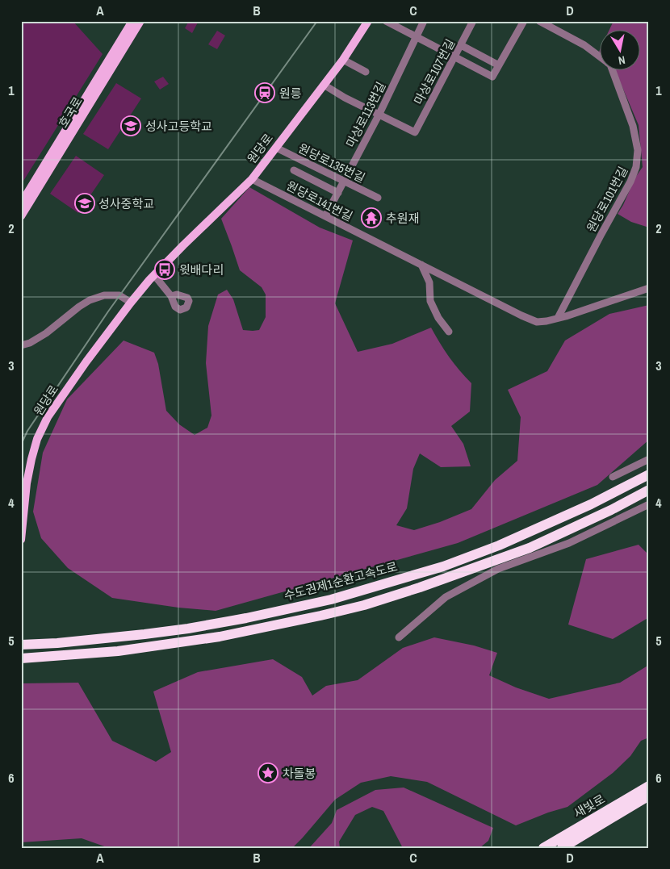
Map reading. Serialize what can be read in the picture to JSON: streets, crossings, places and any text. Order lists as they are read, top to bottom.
{
  "streets": {
    "highway": ["수도권제1순환고속도로", "새빛로"],
    "main road": ["호국로", "원당로"],
    "street": [
      "마상로107번길",
      "마상로113번길",
      "원당로135번길",
      "원당로101번길",
      "원당로141번길"
    ]
  },
  "crossings": [
    ["마상로107번길", "마상로113번길"],
    ["마상로113번길", "원당로135번길"],
    ["마상로113번길", "원당로141번길"],
    ["원당로", "원당로135번길"],
    ["원당로", "원당로141번길"],
    ["원당로101번길", "원당로141번길"]
  ],
  "places": {
    "station": ["원릉"],
    "school or university": ["성사고등학교", "성사중학교"],
    "temple": ["추원재"],
    "bus stop": ["윗배다리"],
    "place": ["차돌봉"]
  },
  "north": "bottom",
  "grid": {
    "columns": [
      "A",
      "B",
      "C",
      "D"
    ],
    "rows": [
      "1",
      "2",
      "3",
      "4",
      "5",
      "6"
    ]
  }
}
